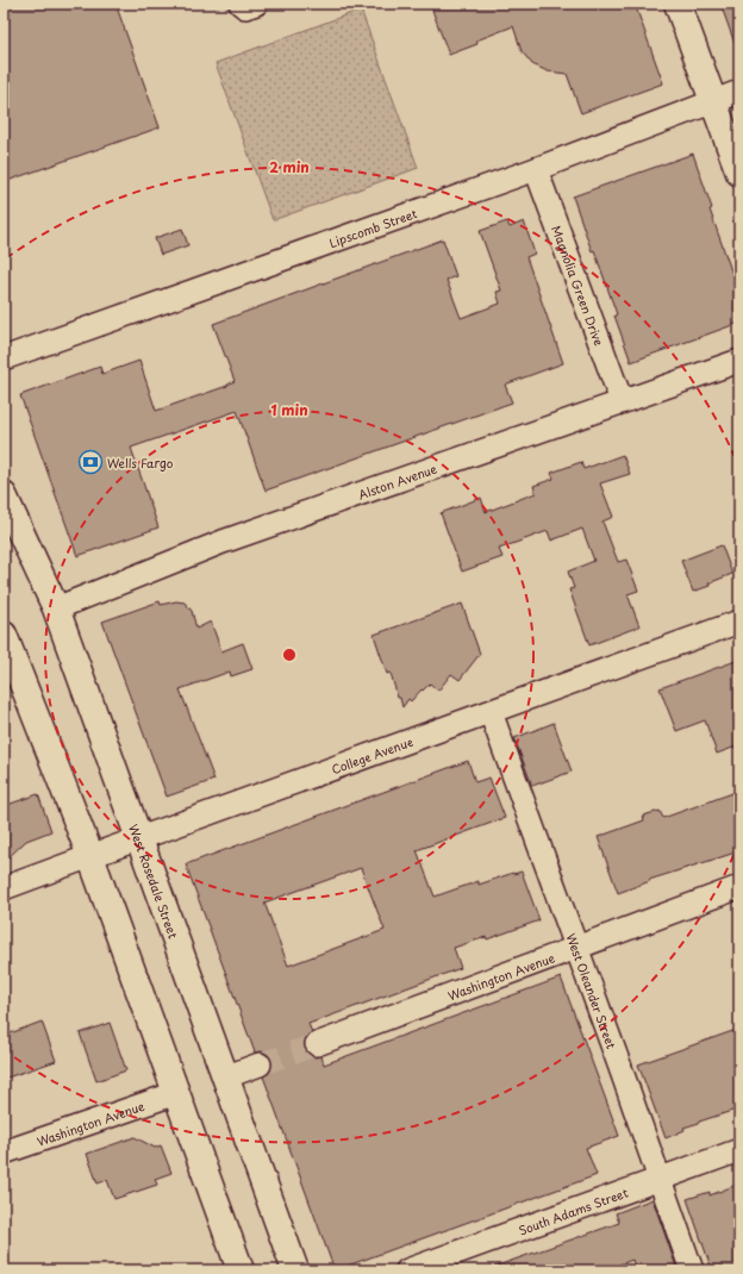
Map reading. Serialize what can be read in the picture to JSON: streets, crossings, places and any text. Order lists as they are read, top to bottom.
{
  "streets": {
    "main road": ["West Rosedale Street"],
    "street": [
      "Lipscomb Street",
      "Magnolia Green Drive",
      "Alston Avenue",
      "College Avenue",
      "Washington Avenue",
      "West Oleander Street",
      "South Adams Street"
    ]
  },
  "crossings": [
    ["Lipscomb Street", "Magnolia Green Drive"],
    ["Magnolia Green Drive", "Alston Avenue"],
    ["Alston Avenue", "West Rosedale Street"],
    ["College Avenue", "West Rosedale Street"],
    ["College Avenue", "West Oleander Street"],
    ["Washington Avenue", "West Oleander Street"],
    ["West Oleander Street", "South Adams Street"]
  ],
  "places": {
    "bank": ["Wells Fargo"]
  },
  "rings": ["2 min", "1 min"]
}
